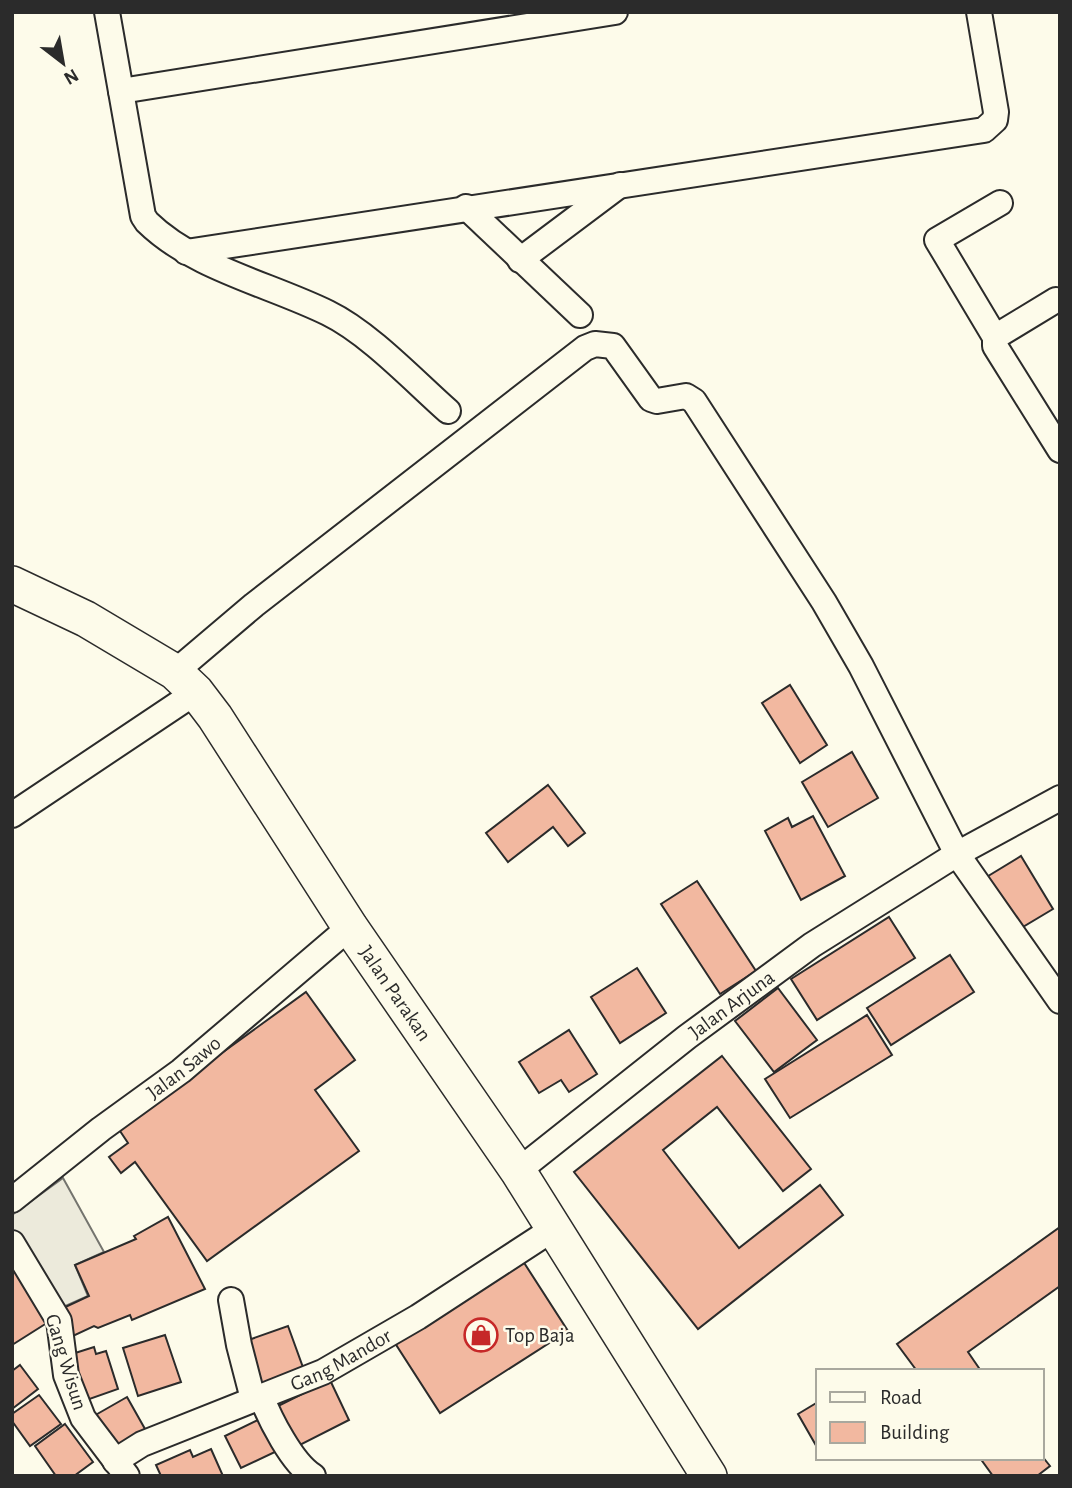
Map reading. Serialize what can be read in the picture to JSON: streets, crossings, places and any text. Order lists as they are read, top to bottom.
{
  "streets": {
    "street": [
      "Jalan Parakan",
      "Jalan Arjuna",
      "Jalan Sawo",
      "Gang Mandor",
      "Gang Wisun"
    ]
  },
  "crossings": [
    ["Jalan Parakan", "Jalan Arjuna"],
    ["Jalan Parakan", "Jalan Sawo"],
    ["Jalan Parakan", "Gang Mandor"],
    ["Gang Mandor", "Gang Wisun"]
  ],
  "places": {
    "shop": ["Top Baja"]
  },
  "legend": ["Road", "Building"],
  "north": "bottom right"
}
